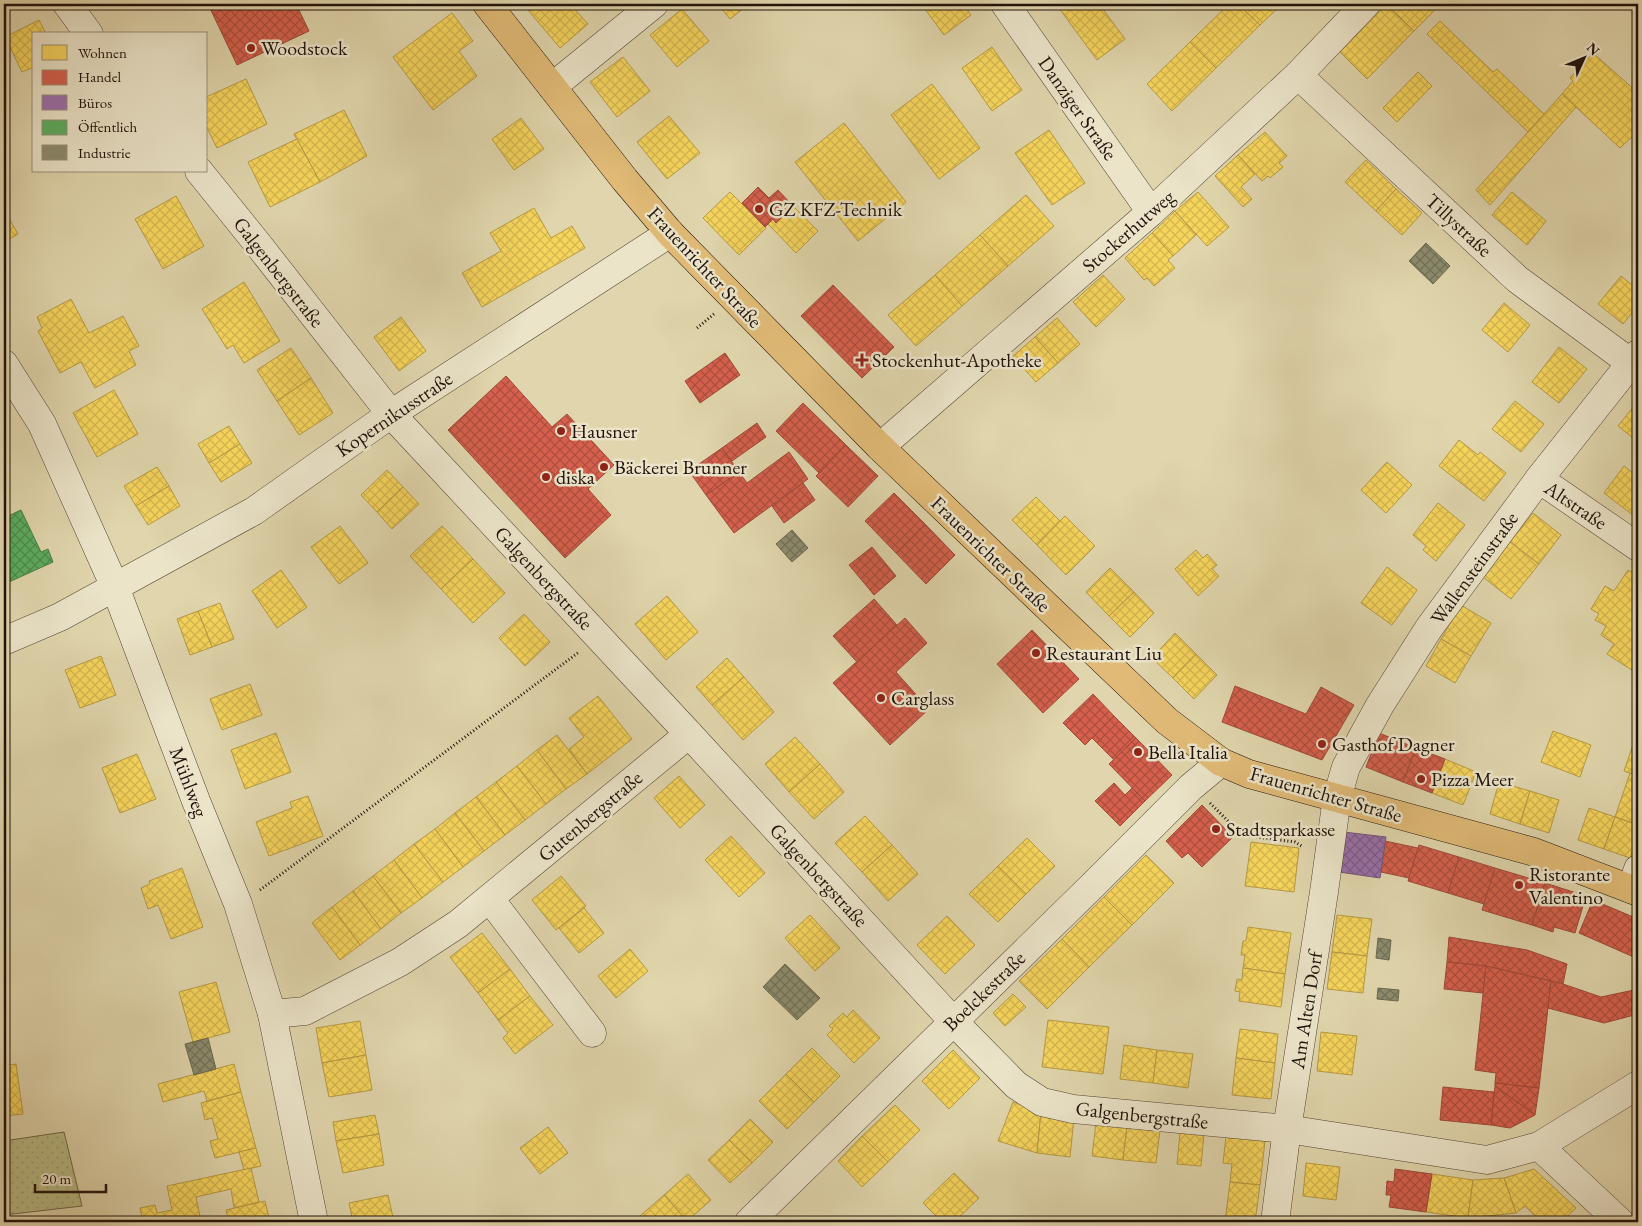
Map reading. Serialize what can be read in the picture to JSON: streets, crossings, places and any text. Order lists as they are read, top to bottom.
{
  "streets": {
    "main road": ["Frauenrichter Straße"],
    "street": [
      "Danziger Straße",
      "Tillystraße",
      "Stockerhutweg",
      "Galgenbergstraße",
      "Kopernikusstraße",
      "Altstraße",
      "Wallensteinstraße",
      "Mühlweg",
      "Gutenbergstraße",
      "Boelckestraße",
      "Am Alten Dorf"
    ]
  },
  "crossings": [
    ["Danziger Straße", "Stockerhutweg"],
    ["Tillystraße", "Stockerhutweg"],
    ["Tillystraße", "Wallensteinstraße"],
    ["Stockerhutweg", "Frauenrichter Straße"],
    ["Frauenrichter Straße", "Kopernikusstraße"],
    ["Frauenrichter Straße", "Wallensteinstraße"],
    ["Frauenrichter Straße", "Boelckestraße"],
    ["Frauenrichter Straße", "Am Alten Dorf"],
    ["Galgenbergstraße", "Kopernikusstraße"],
    ["Galgenbergstraße", "Gutenbergstraße"],
    ["Galgenbergstraße", "Boelckestraße"],
    ["Galgenbergstraße", "Am Alten Dorf"],
    ["Kopernikusstraße", "Mühlweg"],
    ["Altstraße", "Wallensteinstraße"],
    ["Wallensteinstraße", "Am Alten Dorf"],
    ["Mühlweg", "Gutenbergstraße"]
  ],
  "places": {
    "other": [
      "Woodstock",
      "GZ KFZ-Technik",
      "Hausner",
      "Bäckerei Brunner",
      "diska",
      "Restaurant Liu",
      "Carglass",
      "Gasthof Dagner",
      "Bella Italia",
      "Pizza Meer",
      "Stadtsparkasse",
      "Ristorante Valentino"
    ],
    "health": ["Stockenhut-Apotheke"]
  },
  "legend": [
    "Wohnen",
    "Handel",
    "Büros",
    "Öffentlich",
    "Industrie"
  ],
  "scale_bar": "20 m",
  "north": "top right"
}
